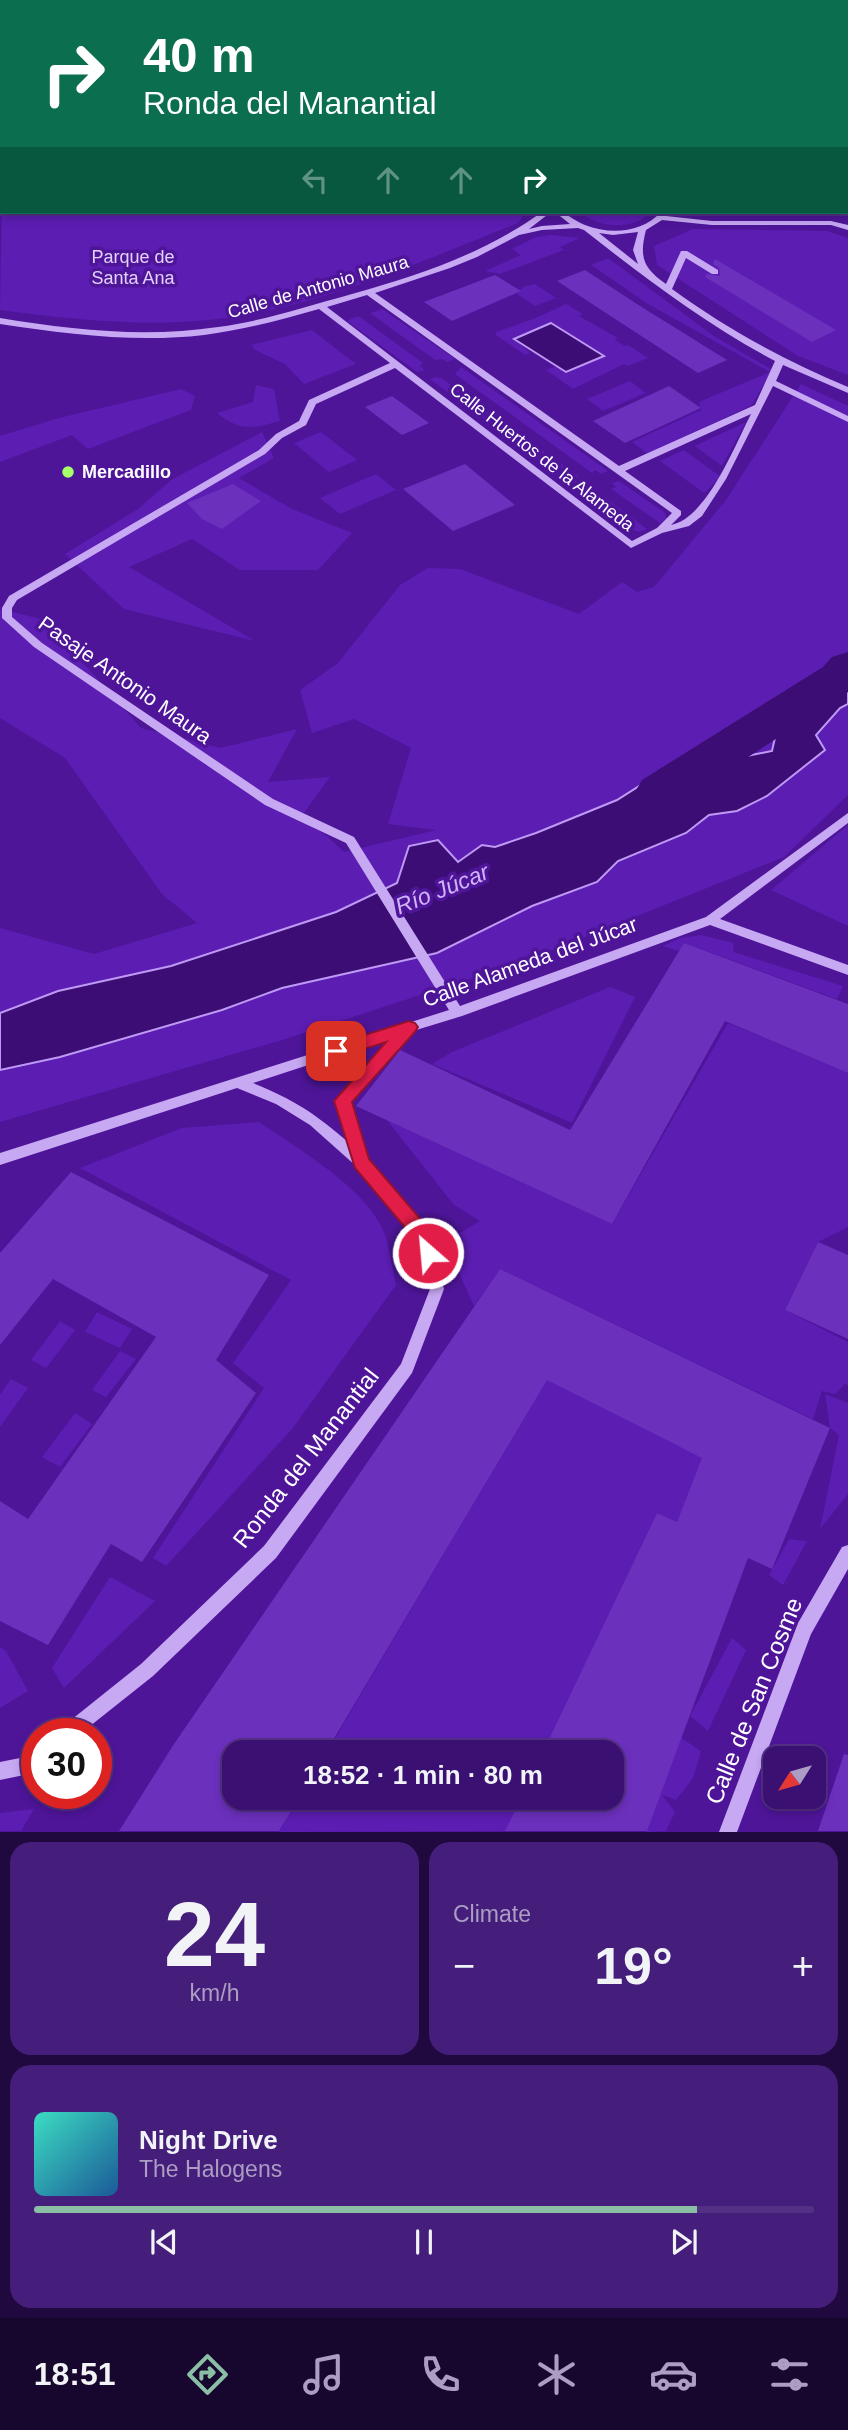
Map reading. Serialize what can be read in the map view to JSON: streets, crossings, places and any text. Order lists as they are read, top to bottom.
{
  "streets": {
    "street": [
      "Calle de Antonio Maura",
      "Calle Huertos de la Alameda",
      "Pasaje Antonio Maura",
      "Calle Alameda del Júcar",
      "Ronda del Manantial",
      "Calle de San Cosme"
    ]
  },
  "crossings": [
    ["Calle de Antonio Maura", "Calle Huertos de la Alameda"],
    ["Calle Huertos de la Alameda", "Pasaje Antonio Maura"],
    ["Pasaje Antonio Maura", "Calle Alameda del Júcar"],
    ["Calle Alameda del Júcar", "Ronda del Manantial"]
  ],
  "water": ["Río Júcar"],
  "parks": ["Parque de Santa Ana"],
  "places": ["Mercadillo"],
  "north": "bottom left",
  "page": {
    "turn": ["40 m", "Ronda del Manantial"],
    "limit": "30",
    "trip": "18:52 · 1 min · 80 m",
    "tile": [
      ["24", "km/h"],
      "Climate"
    ],
    "heat": ["−", "19°", "+"],
    "song": ["Night Drive", "The Halogens"],
    "tabs": "18:51"
  }
}
